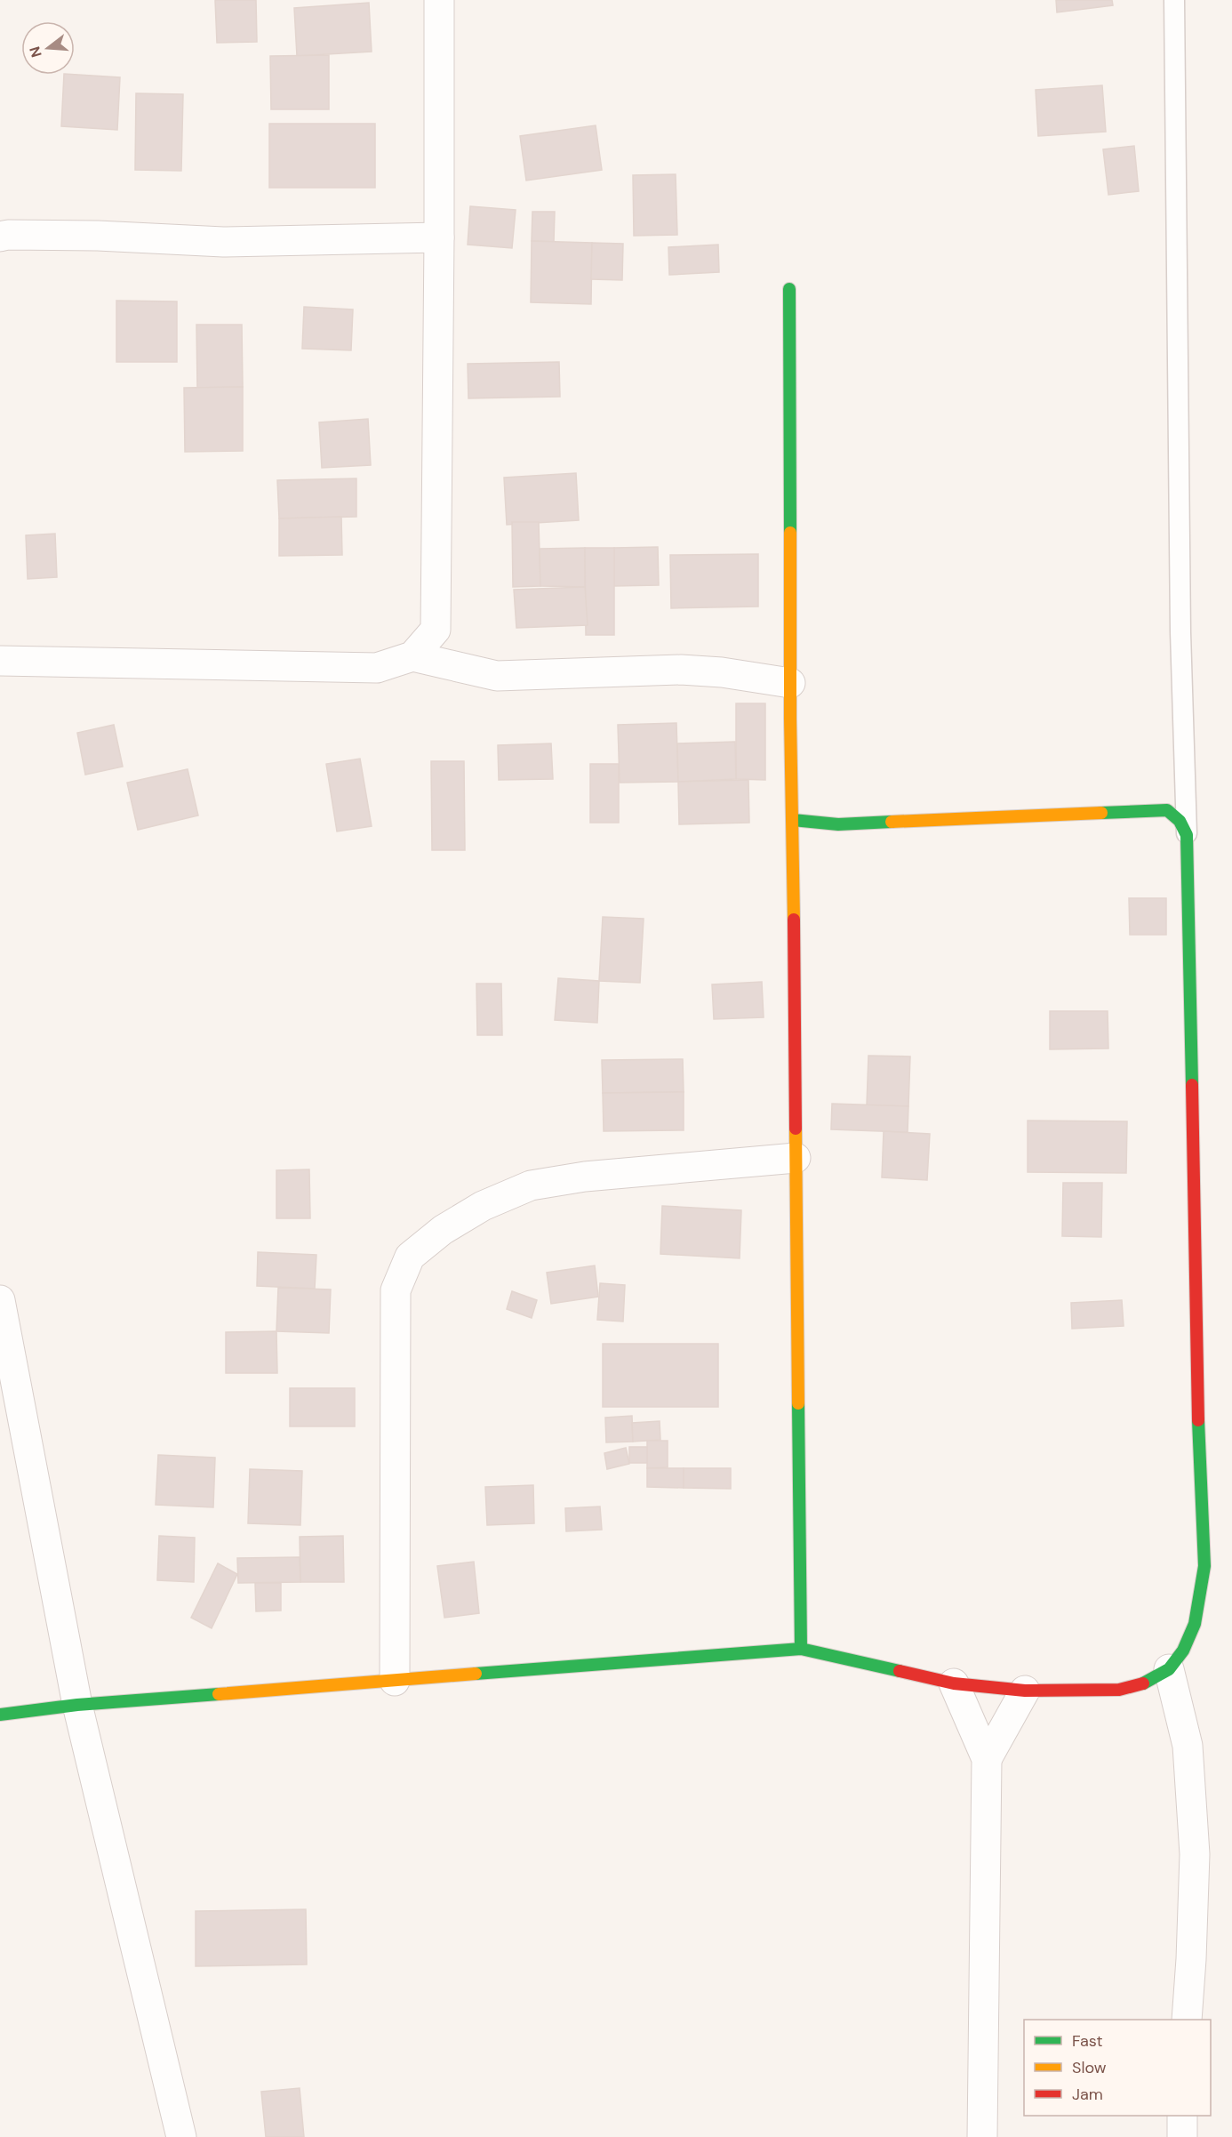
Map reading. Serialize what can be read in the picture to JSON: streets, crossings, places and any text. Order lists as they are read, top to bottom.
{
  "legend": ["Fast", "Slow", "Jam"],
  "north": "left"
}
